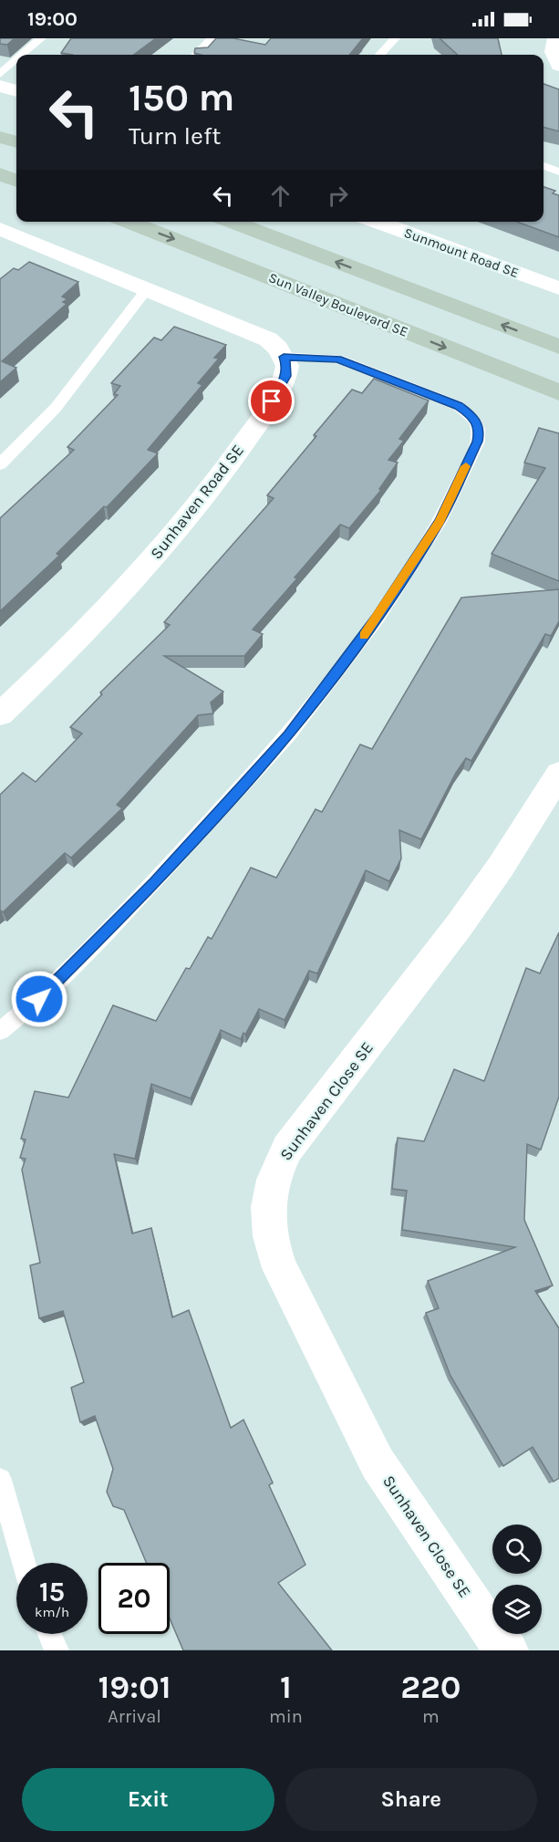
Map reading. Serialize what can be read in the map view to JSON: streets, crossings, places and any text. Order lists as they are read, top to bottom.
{
  "streets": {
    "main road": ["Sun Valley Boulevard SE"],
    "street": ["Sunmount Road SE", "Sunhaven Road SE", "Sunhaven Close SE"]
  },
  "page": {
    "status": "19:00",
    "turn": ["150 m", "Turn left"],
    "speed": "15 km/h",
    "limit": "20",
    "eta": [
      "19:01",
      "Arrival",
      "1",
      "min",
      "220",
      "m"
    ],
    "buttons": ["Exit", "Share"]
  }
}
